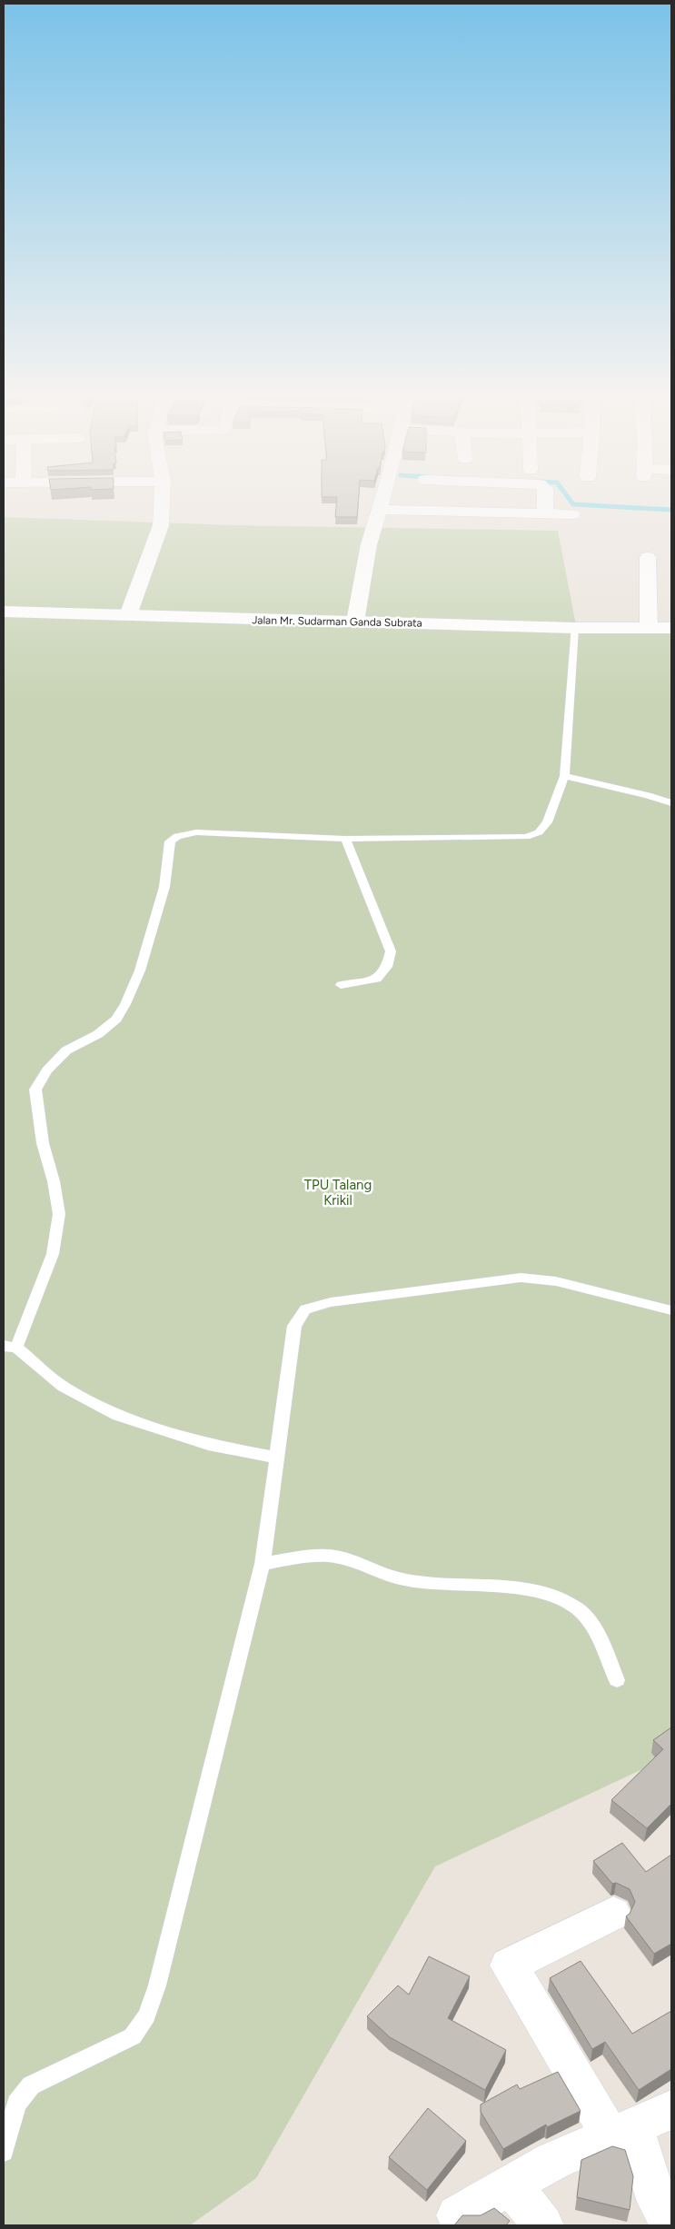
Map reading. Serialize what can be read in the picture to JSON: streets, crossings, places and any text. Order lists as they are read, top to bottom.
{
  "streets": {
    "street": ["Jalan Mr. Sudarman Ganda Subrata"]
  },
  "parks": ["TPU Talang Krikil"]
}
